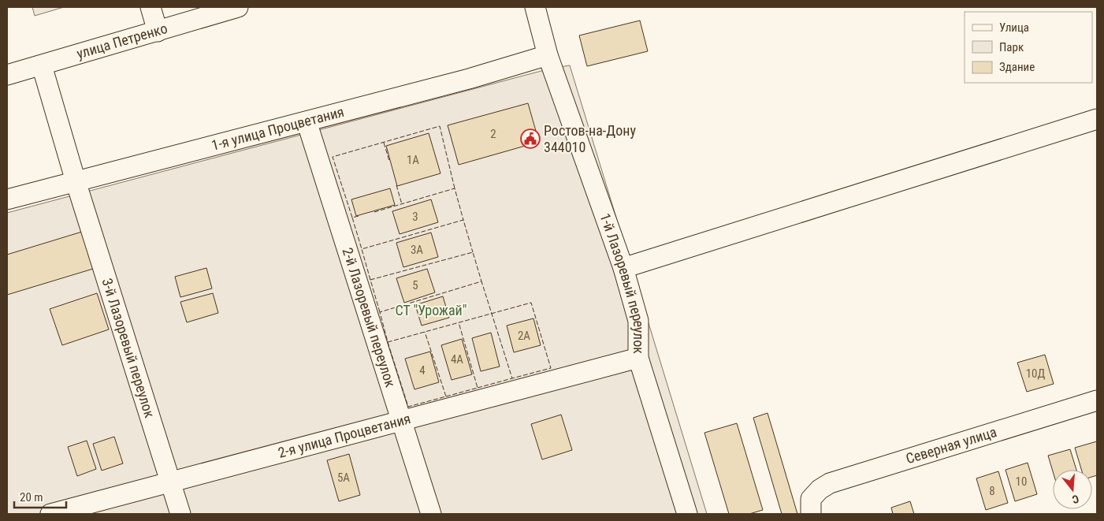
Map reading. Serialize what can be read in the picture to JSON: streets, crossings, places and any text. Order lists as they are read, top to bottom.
{
  "streets": {
    "street": [
      "улица Петренко",
      "1-я улица Процветания",
      "1-й Лазоревый переулок",
      "2-й Лазоревый переулок",
      "3-й Лазоревый переулок",
      "2-я улица Процветания",
      "Северная улица"
    ]
  },
  "crossings": [
    ["улица Петренко", "3-й Лазоревый переулок"],
    ["1-я улица Процветания", "1-й Лазоревый переулок"],
    ["1-я улица Процветания", "2-й Лазоревый переулок"],
    ["1-я улица Процветания", "3-й Лазоревый переулок"],
    ["1-й Лазоревый переулок", "2-я улица Процветания"],
    ["2-й Лазоревый переулок", "2-я улица Процветания"],
    ["3-й Лазоревый переулок", "2-я улица Процветания"]
  ],
  "parks": ["СТ \"Урожай\""],
  "places": {
    "public building": ["Ростов-на-Дону 344010"]
  },
  "house_numbers": [
    "2",
    "1А",
    "3",
    "3А",
    "5",
    "2А",
    "4А",
    "4",
    "10Д",
    "5А",
    "10",
    "8"
  ],
  "legend": ["Улица", "Парк", "Здание"],
  "scale_bar": "20 m",
  "north": "bottom"
}
